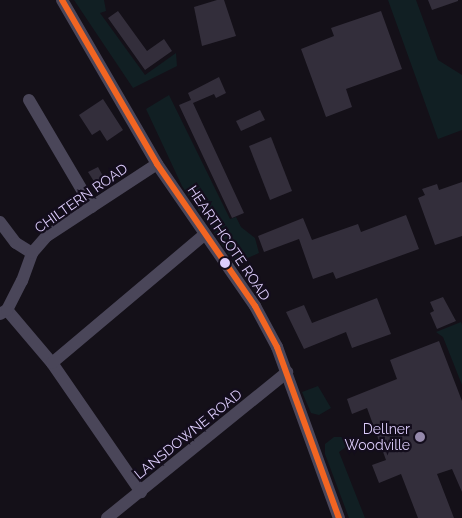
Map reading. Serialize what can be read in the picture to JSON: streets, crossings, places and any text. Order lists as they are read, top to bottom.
{
  "streets": {
    "street": ["CHILTERN ROAD", "HEARTHCOTE ROAD", "LANSDOWNE ROAD"]
  },
  "crossings": [
    ["CHILTERN ROAD", "HEARTHCOTE ROAD"],
    ["HEARTHCOTE ROAD", "LANSDOWNE ROAD"]
  ],
  "places": ["Dellner Woodville"]
}
